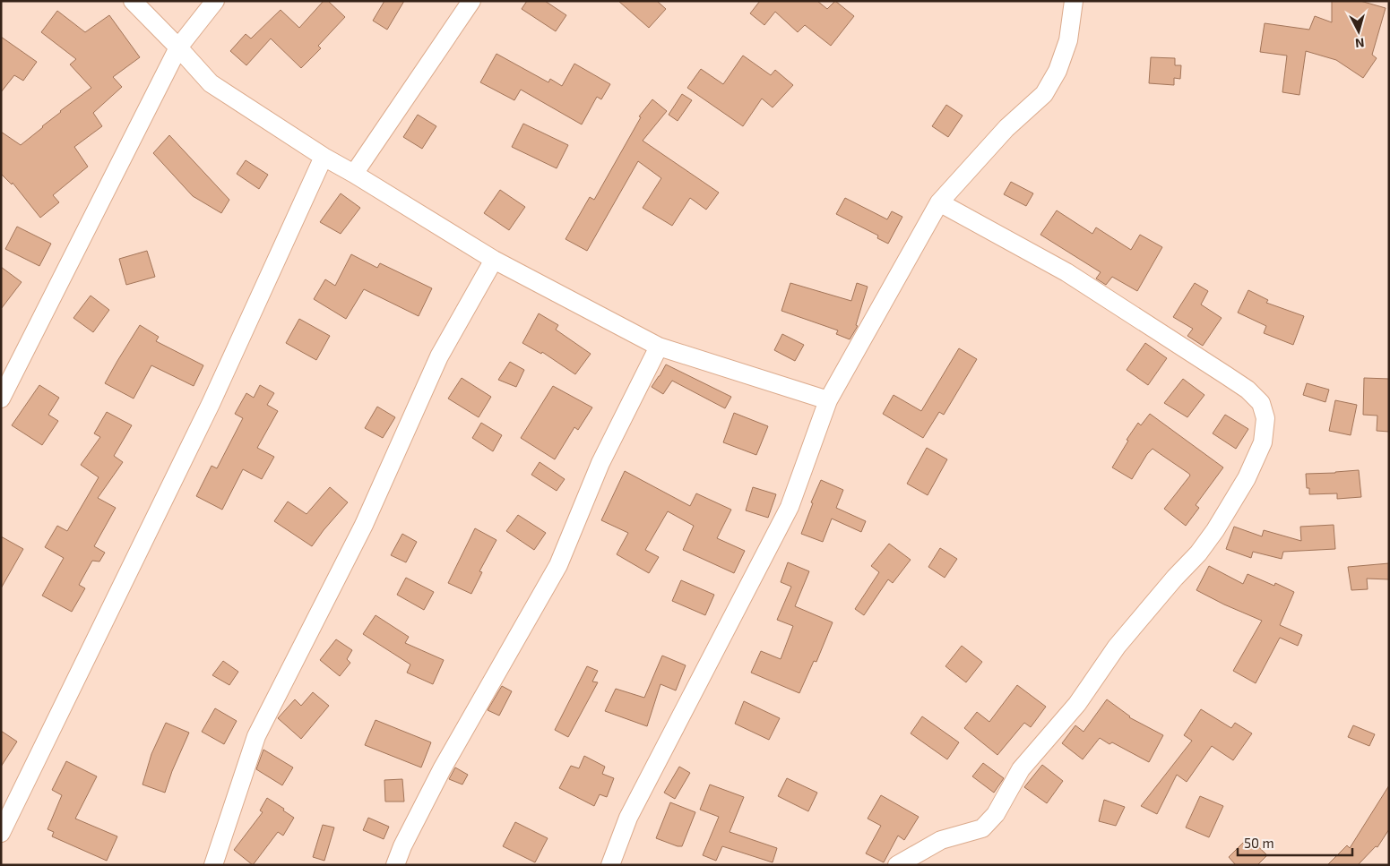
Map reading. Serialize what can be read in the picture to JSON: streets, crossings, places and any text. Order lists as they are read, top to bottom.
{
  "scale_bar": "50 m",
  "north": "bottom"
}
